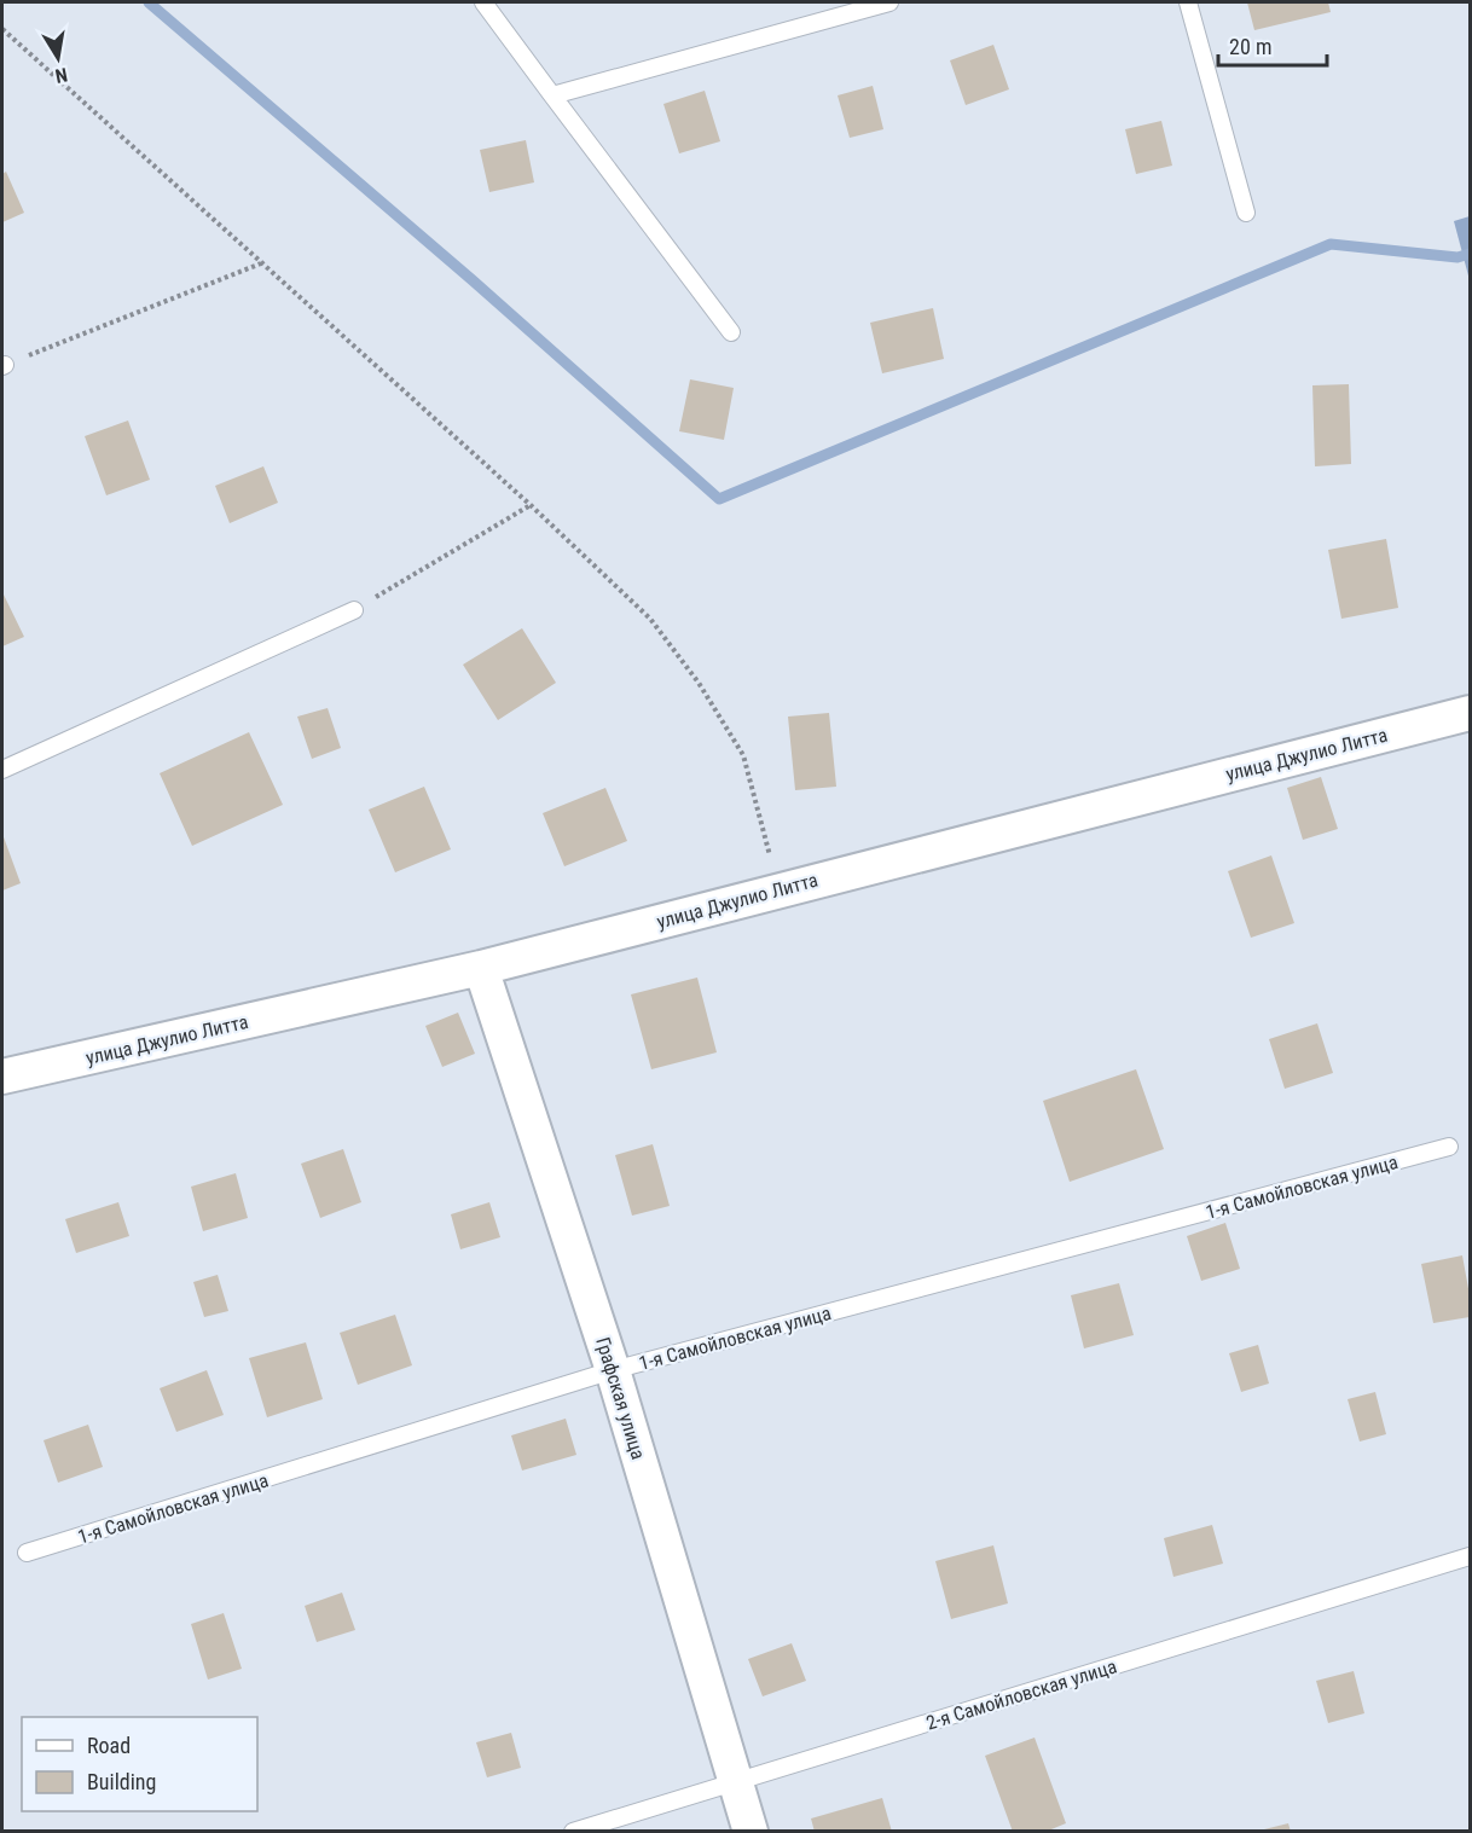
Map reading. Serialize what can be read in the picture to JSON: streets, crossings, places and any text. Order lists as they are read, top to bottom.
{
  "streets": {
    "street": ["улица Джулио Литта", "Графская улица"],
    "lane": ["1-я Самойловская улица", "2-я Самойловская улица"]
  },
  "crossings": [
    ["улица Джулио Литта", "Графская улица"],
    ["1-я Самойловская улица", "Графская улица"],
    ["Графская улица", "2-я Самойловская улица"]
  ],
  "legend": ["Road", "Building"],
  "scale_bar": "20 m",
  "north": "bottom"
}
